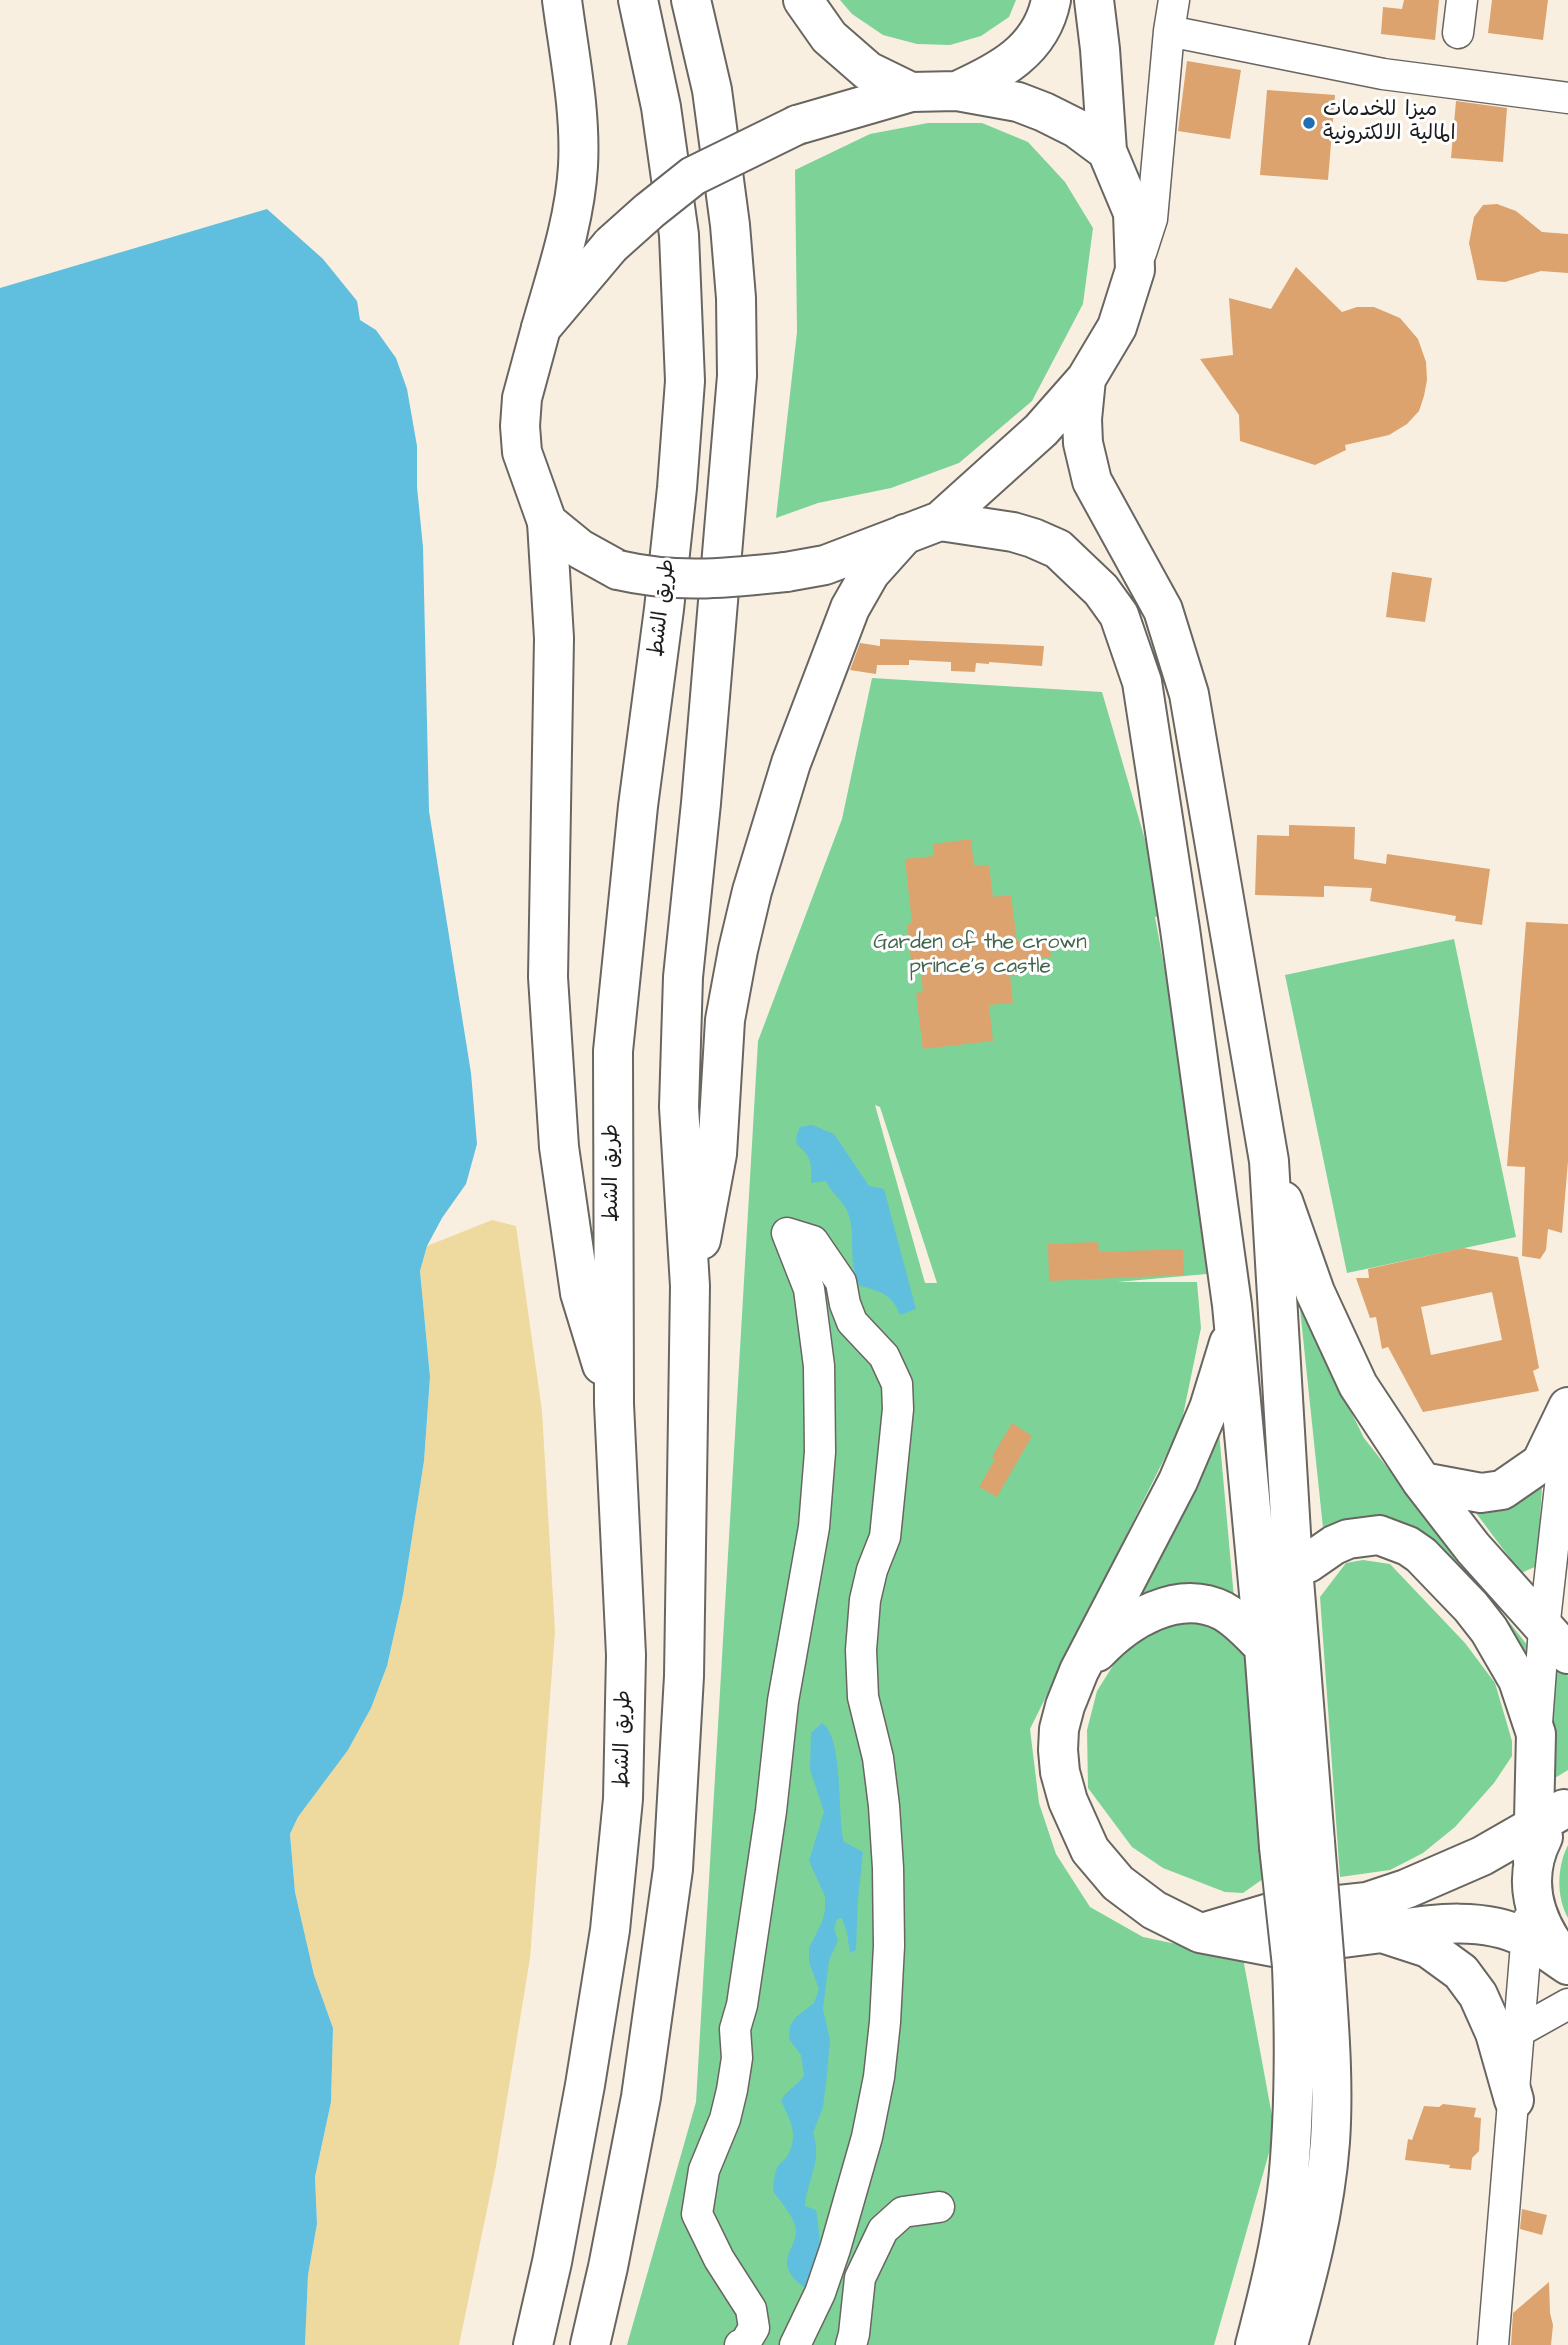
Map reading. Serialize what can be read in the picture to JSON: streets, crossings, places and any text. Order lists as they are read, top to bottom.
{
  "streets": {
    "main road": ["طريق الشط"]
  },
  "parks": ["Garden of the crown prince's castle"],
  "places": ["ميزا للخدمات المالية الالكترونية"]
}
